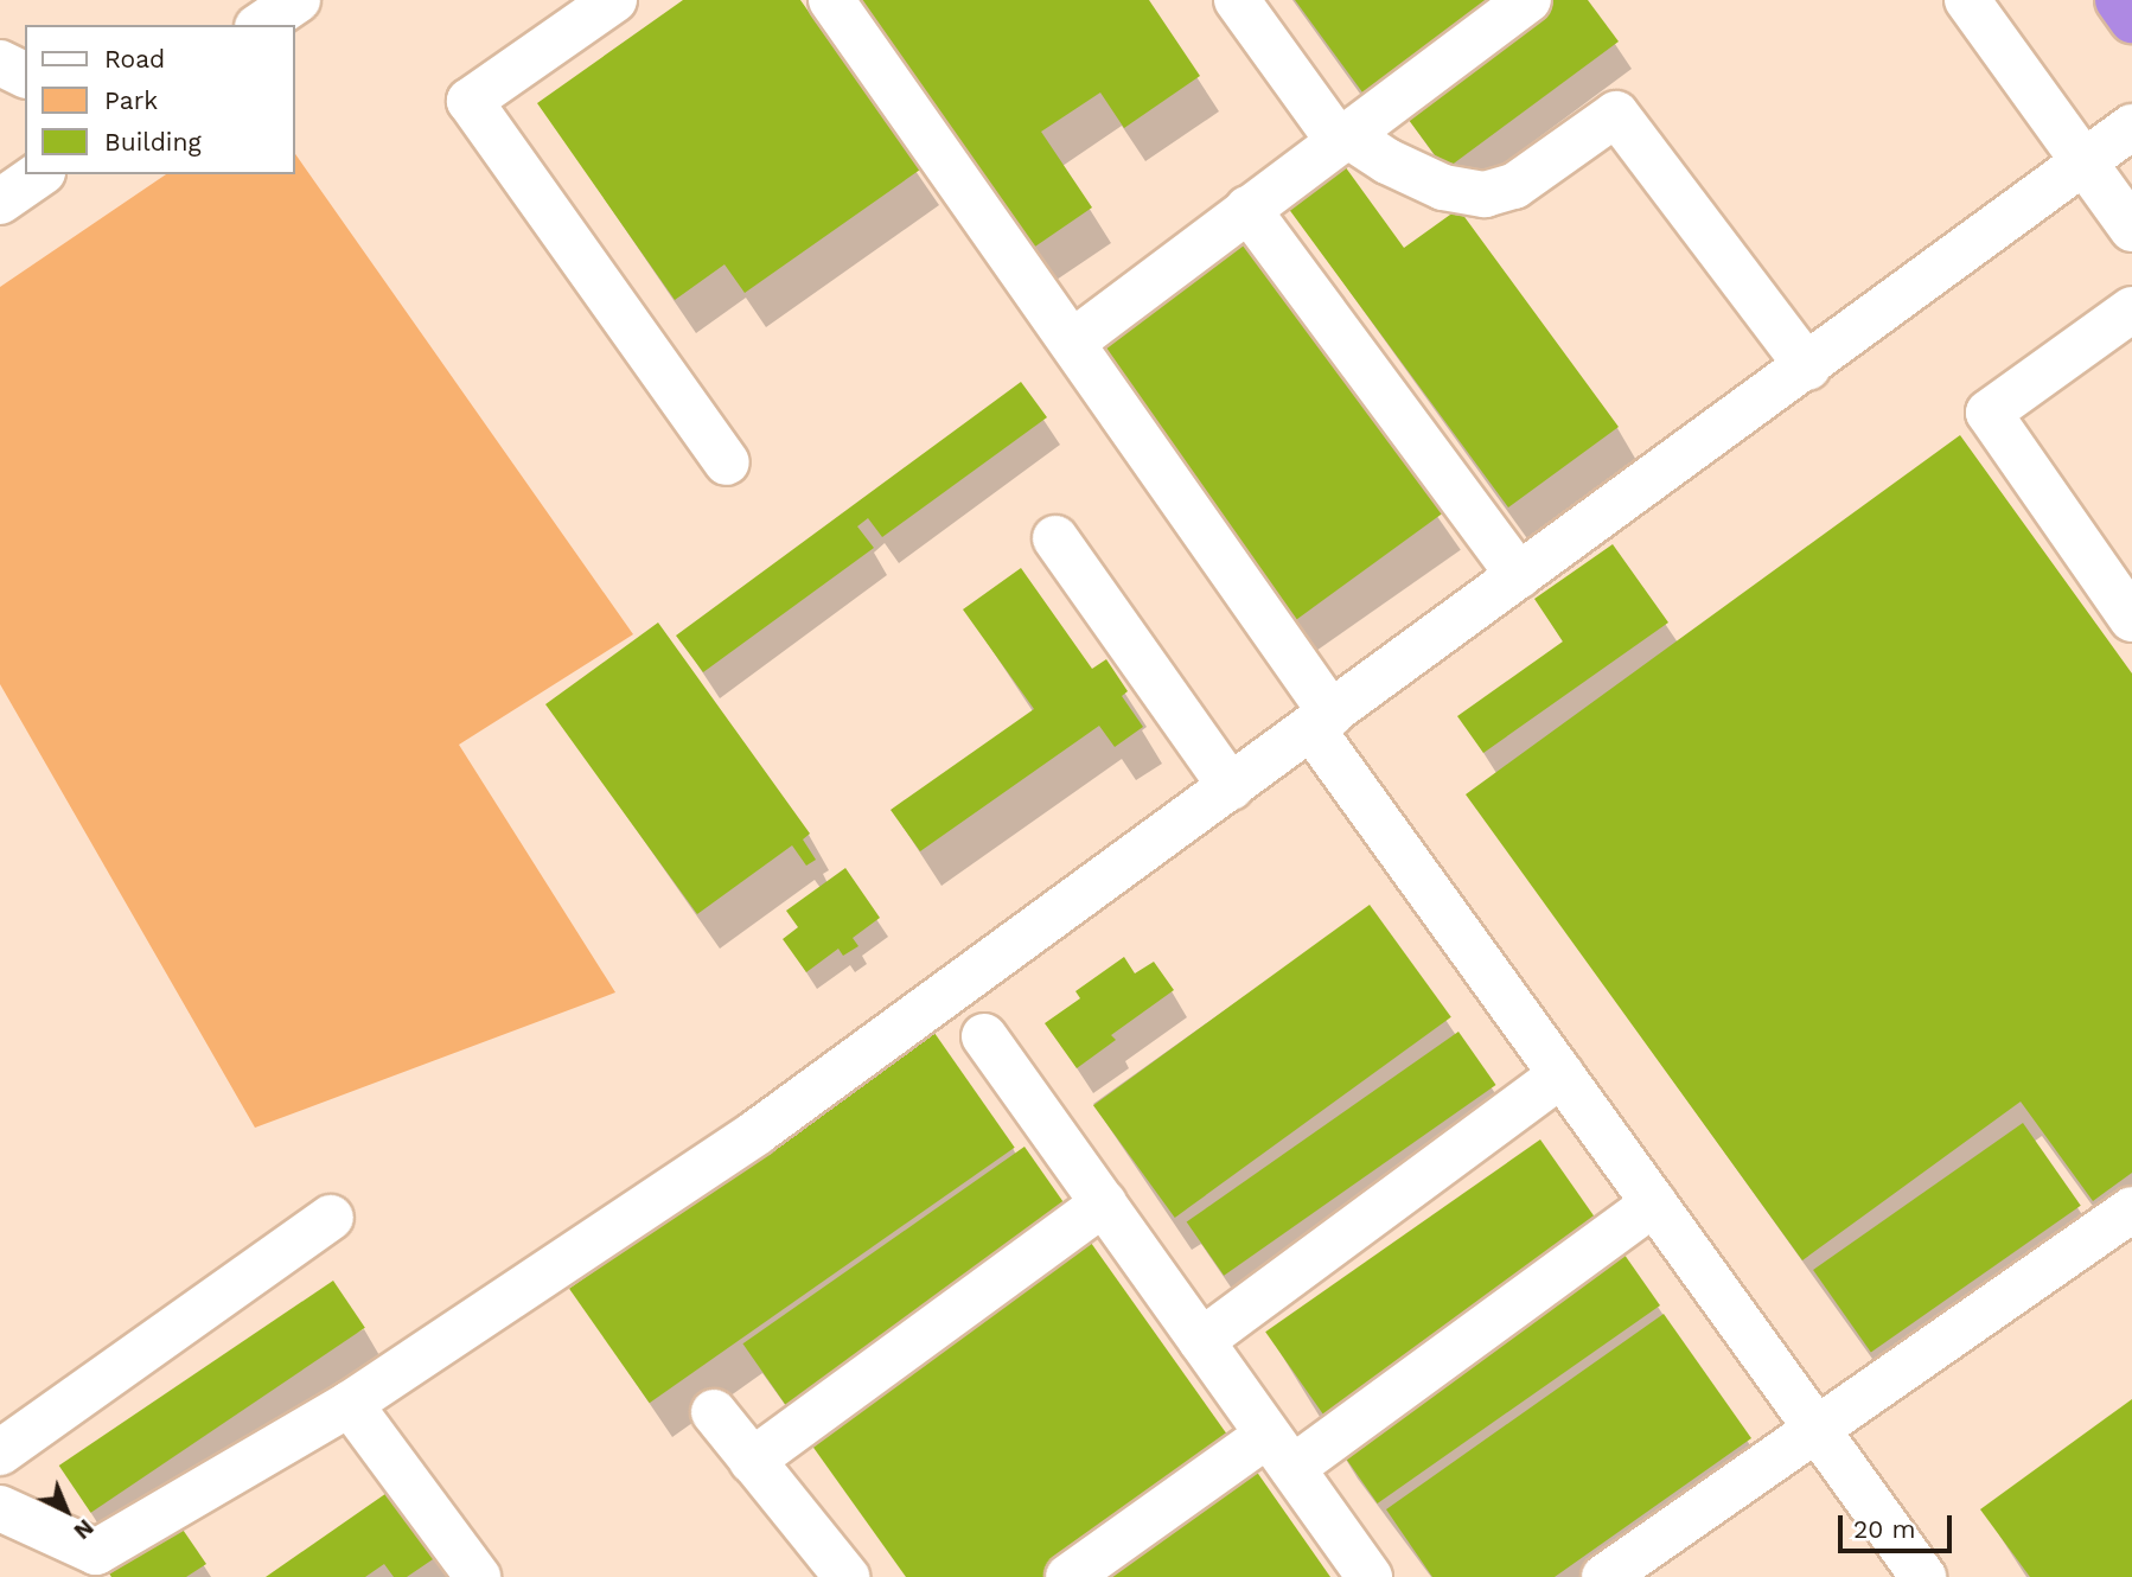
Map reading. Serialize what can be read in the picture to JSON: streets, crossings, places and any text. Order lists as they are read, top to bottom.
{
  "legend": ["Road", "Park", "Building"],
  "scale_bar": "20 m",
  "north": "bottom right"
}
